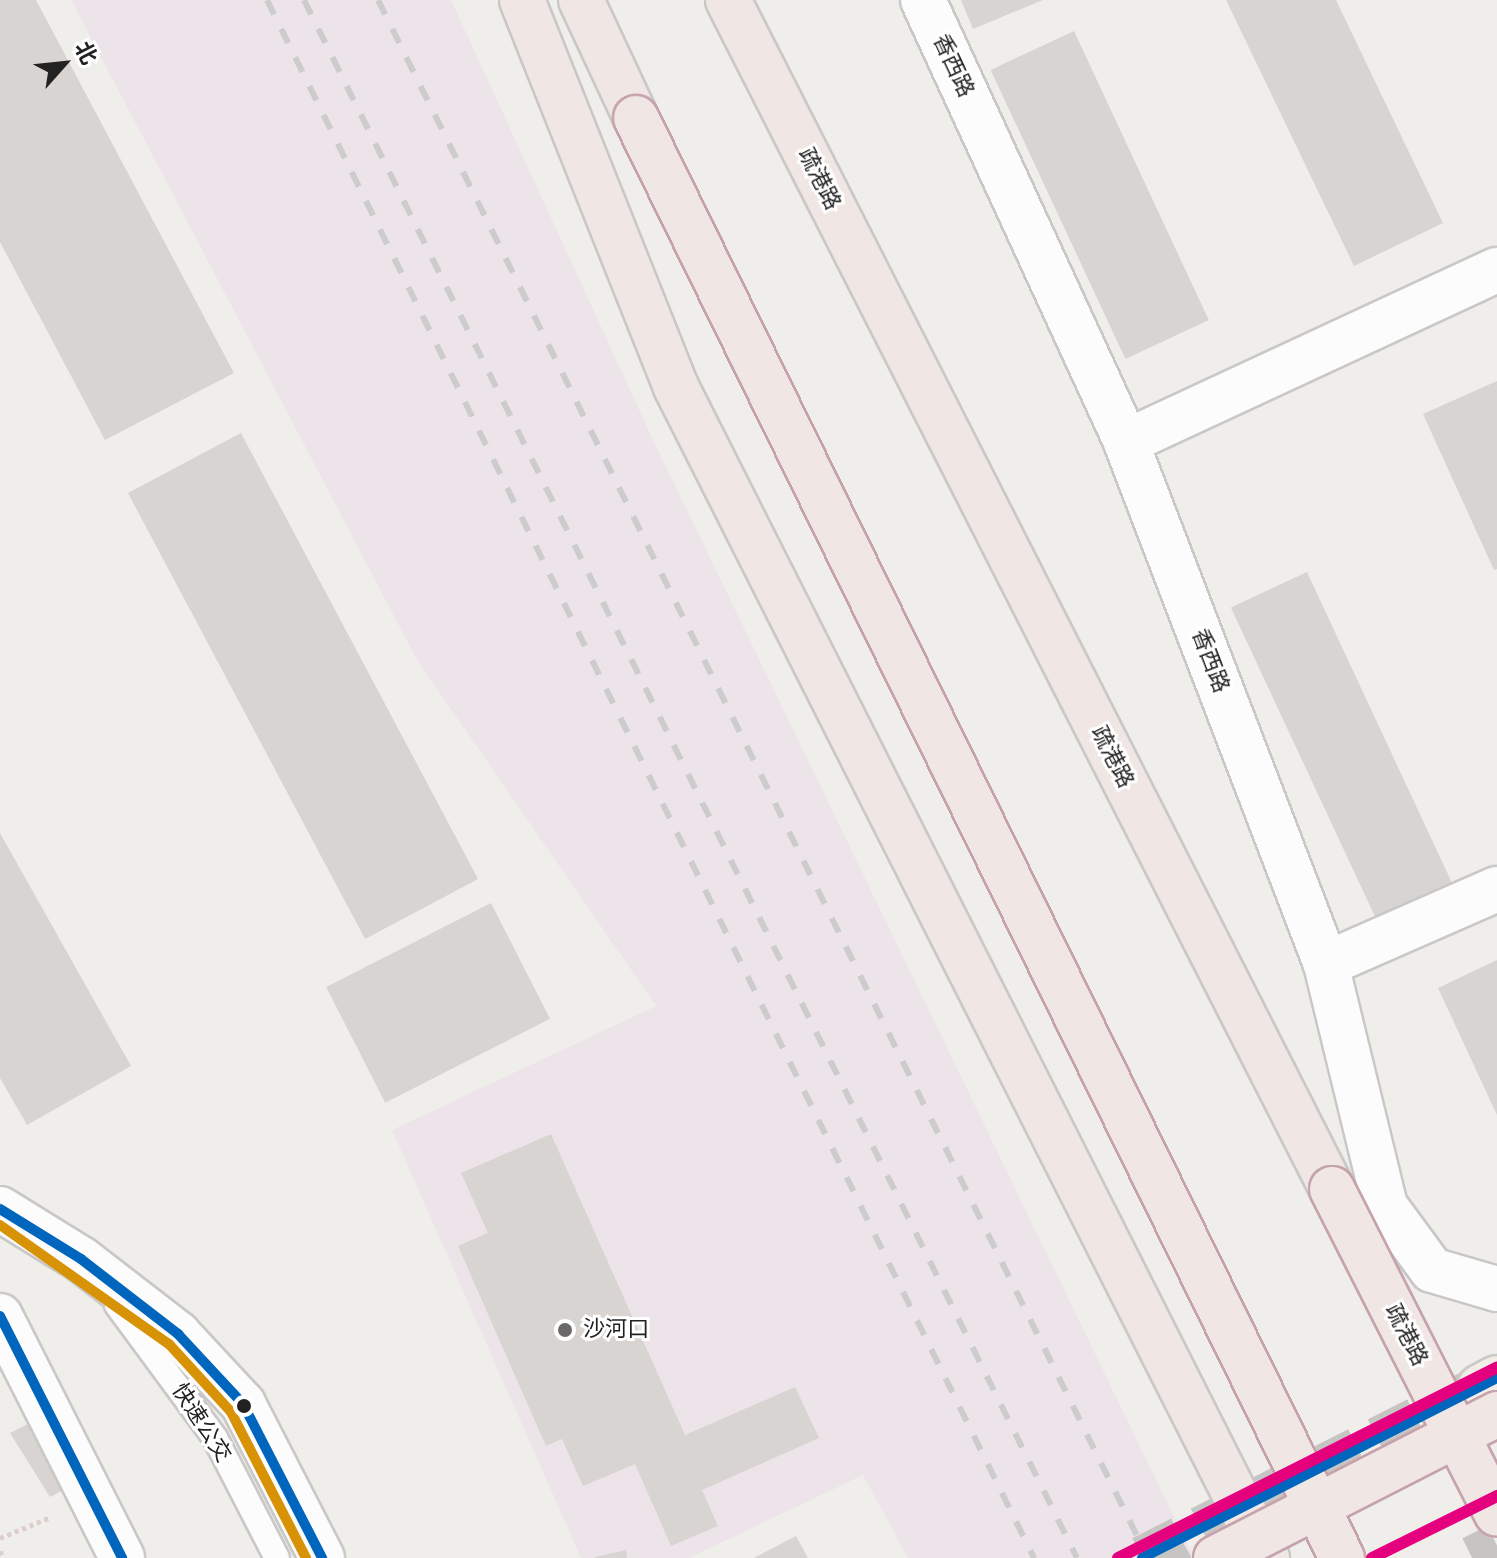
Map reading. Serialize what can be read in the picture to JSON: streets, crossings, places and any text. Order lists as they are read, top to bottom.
{
  "streets": {
    "highway": ["疏港路"],
    "street": ["香西路"],
    "lane": ["快速公交"]
  },
  "places": ["沙河口"],
  "north": "top right"
}
